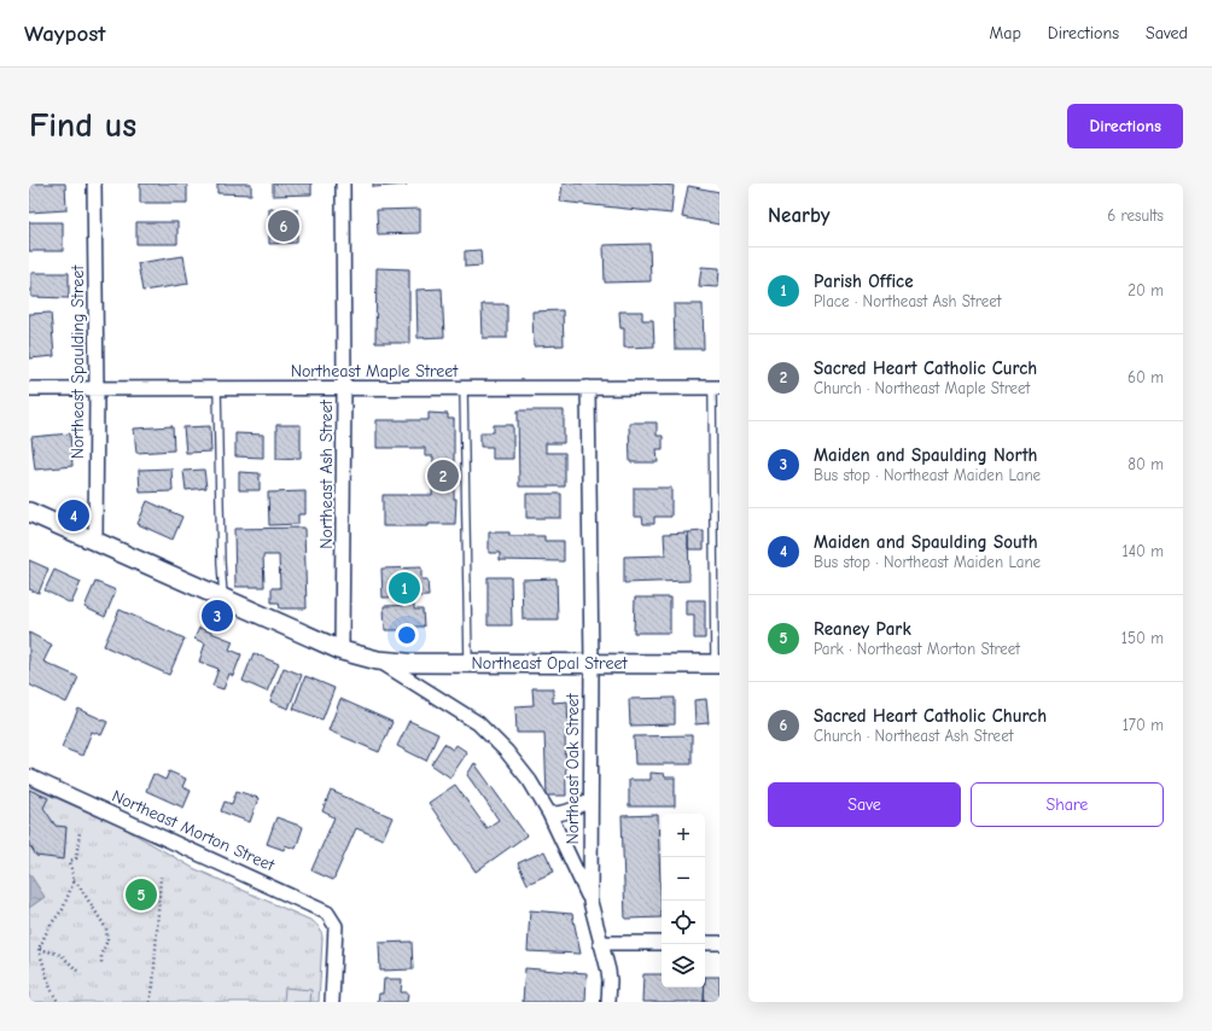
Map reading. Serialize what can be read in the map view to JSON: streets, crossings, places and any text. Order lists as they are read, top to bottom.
{
  "streets": {
    "street": [
      "Northeast Spaulding Street",
      "Northeast Maple Street",
      "Northeast Ash Street",
      "Northeast Opal Street",
      "Northeast Oak Street",
      "Northeast Morton Street"
    ]
  },
  "crossings": [
    ["Northeast Spaulding Street", "Northeast Maple Street"],
    ["Northeast Spaulding Street", "Northeast Opal Street"],
    ["Northeast Maple Street", "Northeast Ash Street"],
    ["Northeast Maple Street", "Northeast Oak Street"],
    ["Northeast Ash Street", "Northeast Opal Street"],
    ["Northeast Opal Street", "Northeast Oak Street"]
  ],
  "page": {
    "header": "Waypost",
    "nav": ["Map", "Directions", "Saved"],
    "buttons": [
      "Directions",
      ["Save", "Share"]
    ],
    "title": "Find us",
    "heading": ["Nearby", "6 results"],
    "pins": [
      "6",
      "2",
      "4",
      "1",
      "3",
      "5"
    ],
    "list": [
      {
        "mark": "1",
        "name": "Parish Office",
        "note": "Place · Northeast Ash Street",
        "value": "20 m"
      },
      {
        "mark": "2",
        "name": "Sacred Heart Catholic Curch",
        "note": "Church · Northeast Maple Street",
        "value": "60 m"
      },
      {
        "mark": "3",
        "name": "Maiden and Spaulding North",
        "note": "Bus stop · Northeast Maiden Lane",
        "value": "80 m"
      },
      {
        "mark": "4",
        "name": "Maiden and Spaulding South",
        "note": "Bus stop · Northeast Maiden Lane",
        "value": "140 m"
      },
      {
        "mark": "5",
        "name": "Reaney Park",
        "note": "Park · Northeast Morton Street",
        "value": "150 m"
      },
      {
        "mark": "6",
        "name": "Sacred Heart Catholic Church",
        "note": "Church · Northeast Ash Street",
        "value": "170 m"
      }
    ],
    "map_buttons": ["+", "−"]
  }
}
